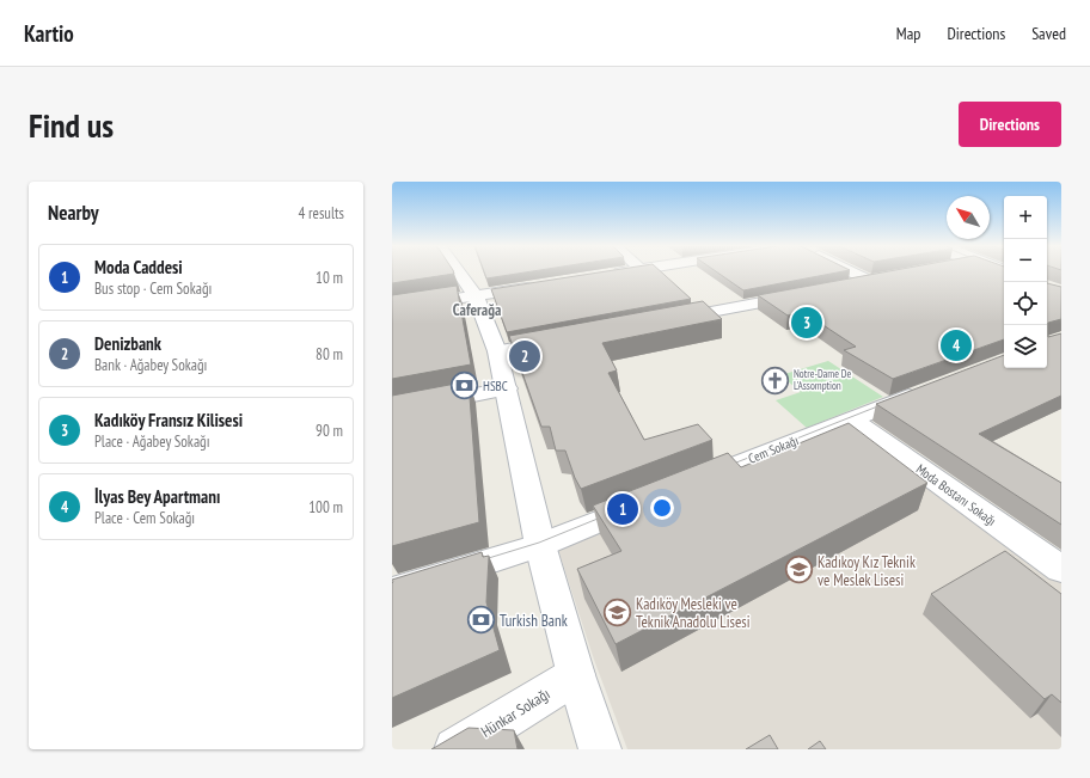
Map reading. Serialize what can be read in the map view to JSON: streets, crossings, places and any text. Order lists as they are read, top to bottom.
{
  "streets": {
    "street": ["Cem Sokağı", "Moda Bostanı Sokağı", "Hünkar Sokağı"]
  },
  "crossings": [
    ["Cem Sokağı", "Moda Bostanı Sokağı"]
  ],
  "districts": ["Caferağa"],
  "places": {
    "church": ["Notre-Dame De L'Assomption"],
    "bank": ["HSBC", "Turkish Bank"],
    "school or university": ["Kadıkoy Kız Teknik ve Meslek Lisesi", "Kadıköy Mesleki ve Teknik Anadolu Lisesi"]
  },
  "north": "top left",
  "page": {
    "header": "Kartio",
    "nav": ["Map", "Directions", "Saved"],
    "buttons": "Directions",
    "title": "Find us",
    "heading": ["Nearby", "4 results"],
    "map_buttons": ["+", "−"],
    "list": [
      {
        "mark": "1",
        "name": "Moda Caddesi",
        "note": "Bus stop · Cem Sokağı",
        "value": "10 m"
      },
      {
        "mark": "2",
        "name": "Denizbank",
        "note": "Bank · Ağabey Sokağı",
        "value": "80 m"
      },
      {
        "mark": "3",
        "name": "Kadıköy Fransız Kilisesi",
        "note": "Place · Ağabey Sokağı",
        "value": "90 m"
      },
      {
        "mark": "4",
        "name": "İlyas Bey Apartmanı",
        "note": "Place · Cem Sokağı",
        "value": "100 m"
      }
    ],
    "pins": [
      "3",
      "4",
      "2",
      "1"
    ]
  }
}
